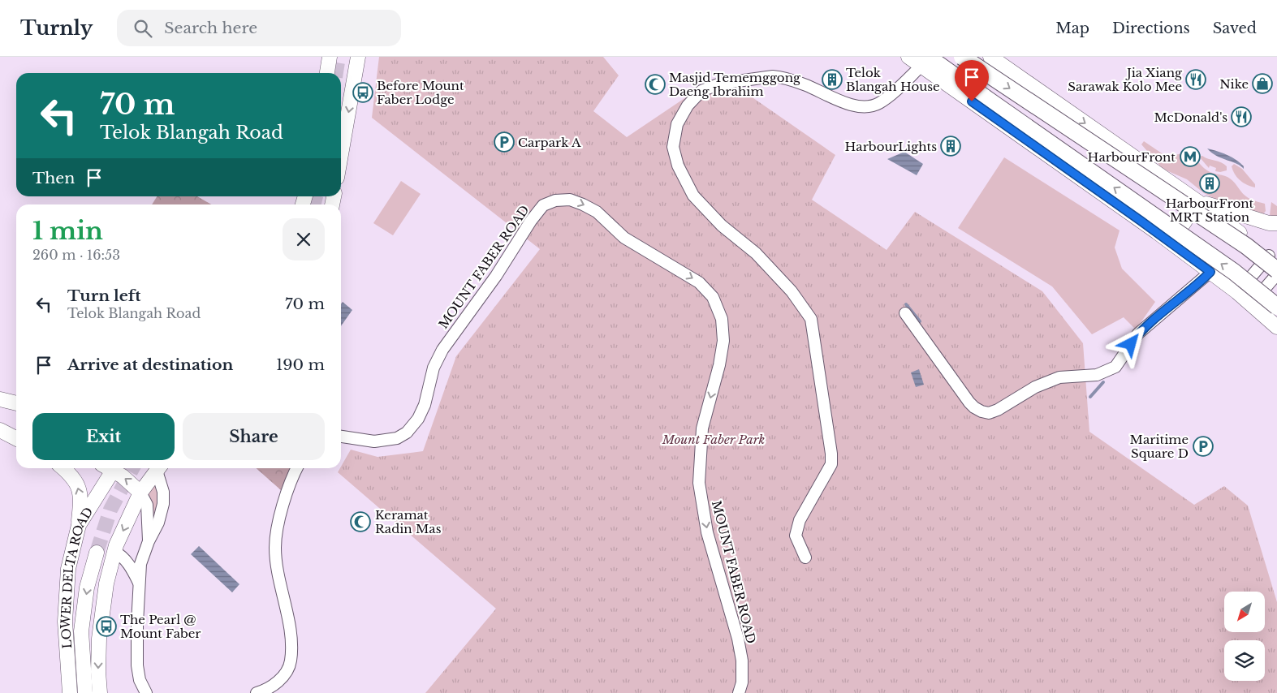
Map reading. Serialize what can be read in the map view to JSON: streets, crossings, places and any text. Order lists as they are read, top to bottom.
{
  "streets": {
    "main road": ["LOWER DELTA ROAD"],
    "street": ["MOUNT FABER ROAD"]
  },
  "parks": ["Mount Faber Park"],
  "places": {
    "building": ["Telok Blangah House", "HarbourLights", "HarbourFront MRT Station"],
    "restaurant": ["Jia Xiang Sarawak Kolo Mee", "McDonald's"],
    "shop": ["Nike"],
    "mosque": ["Masjid Tememggong Daeng Ibrahim", "Keramat Radin Mas"],
    "bus stop": ["Before Mount Faber Lodge", "The Pearl @ Mount Faber"],
    "parking": ["Carpark A", "Maritime Square D"],
    "metro station": ["HarbourFront"]
  },
  "north": "bottom left",
  "page": {
    "header": "Turnly",
    "search": "Search here",
    "nav": ["Map", "Directions", "Saved"],
    "turn": ["70 m", "Telok Blangah Road"],
    "then": "Then",
    "heading": ["1 min", "260 m · 16:53"],
    "list": [
      {
        "name": "Turn left",
        "note": "Telok Blangah Road",
        "value": "70 m"
      },
      {
        "name": "Arrive at destination",
        "value": "190 m"
      }
    ],
    "buttons": ["Exit", "Share"]
  }
}
